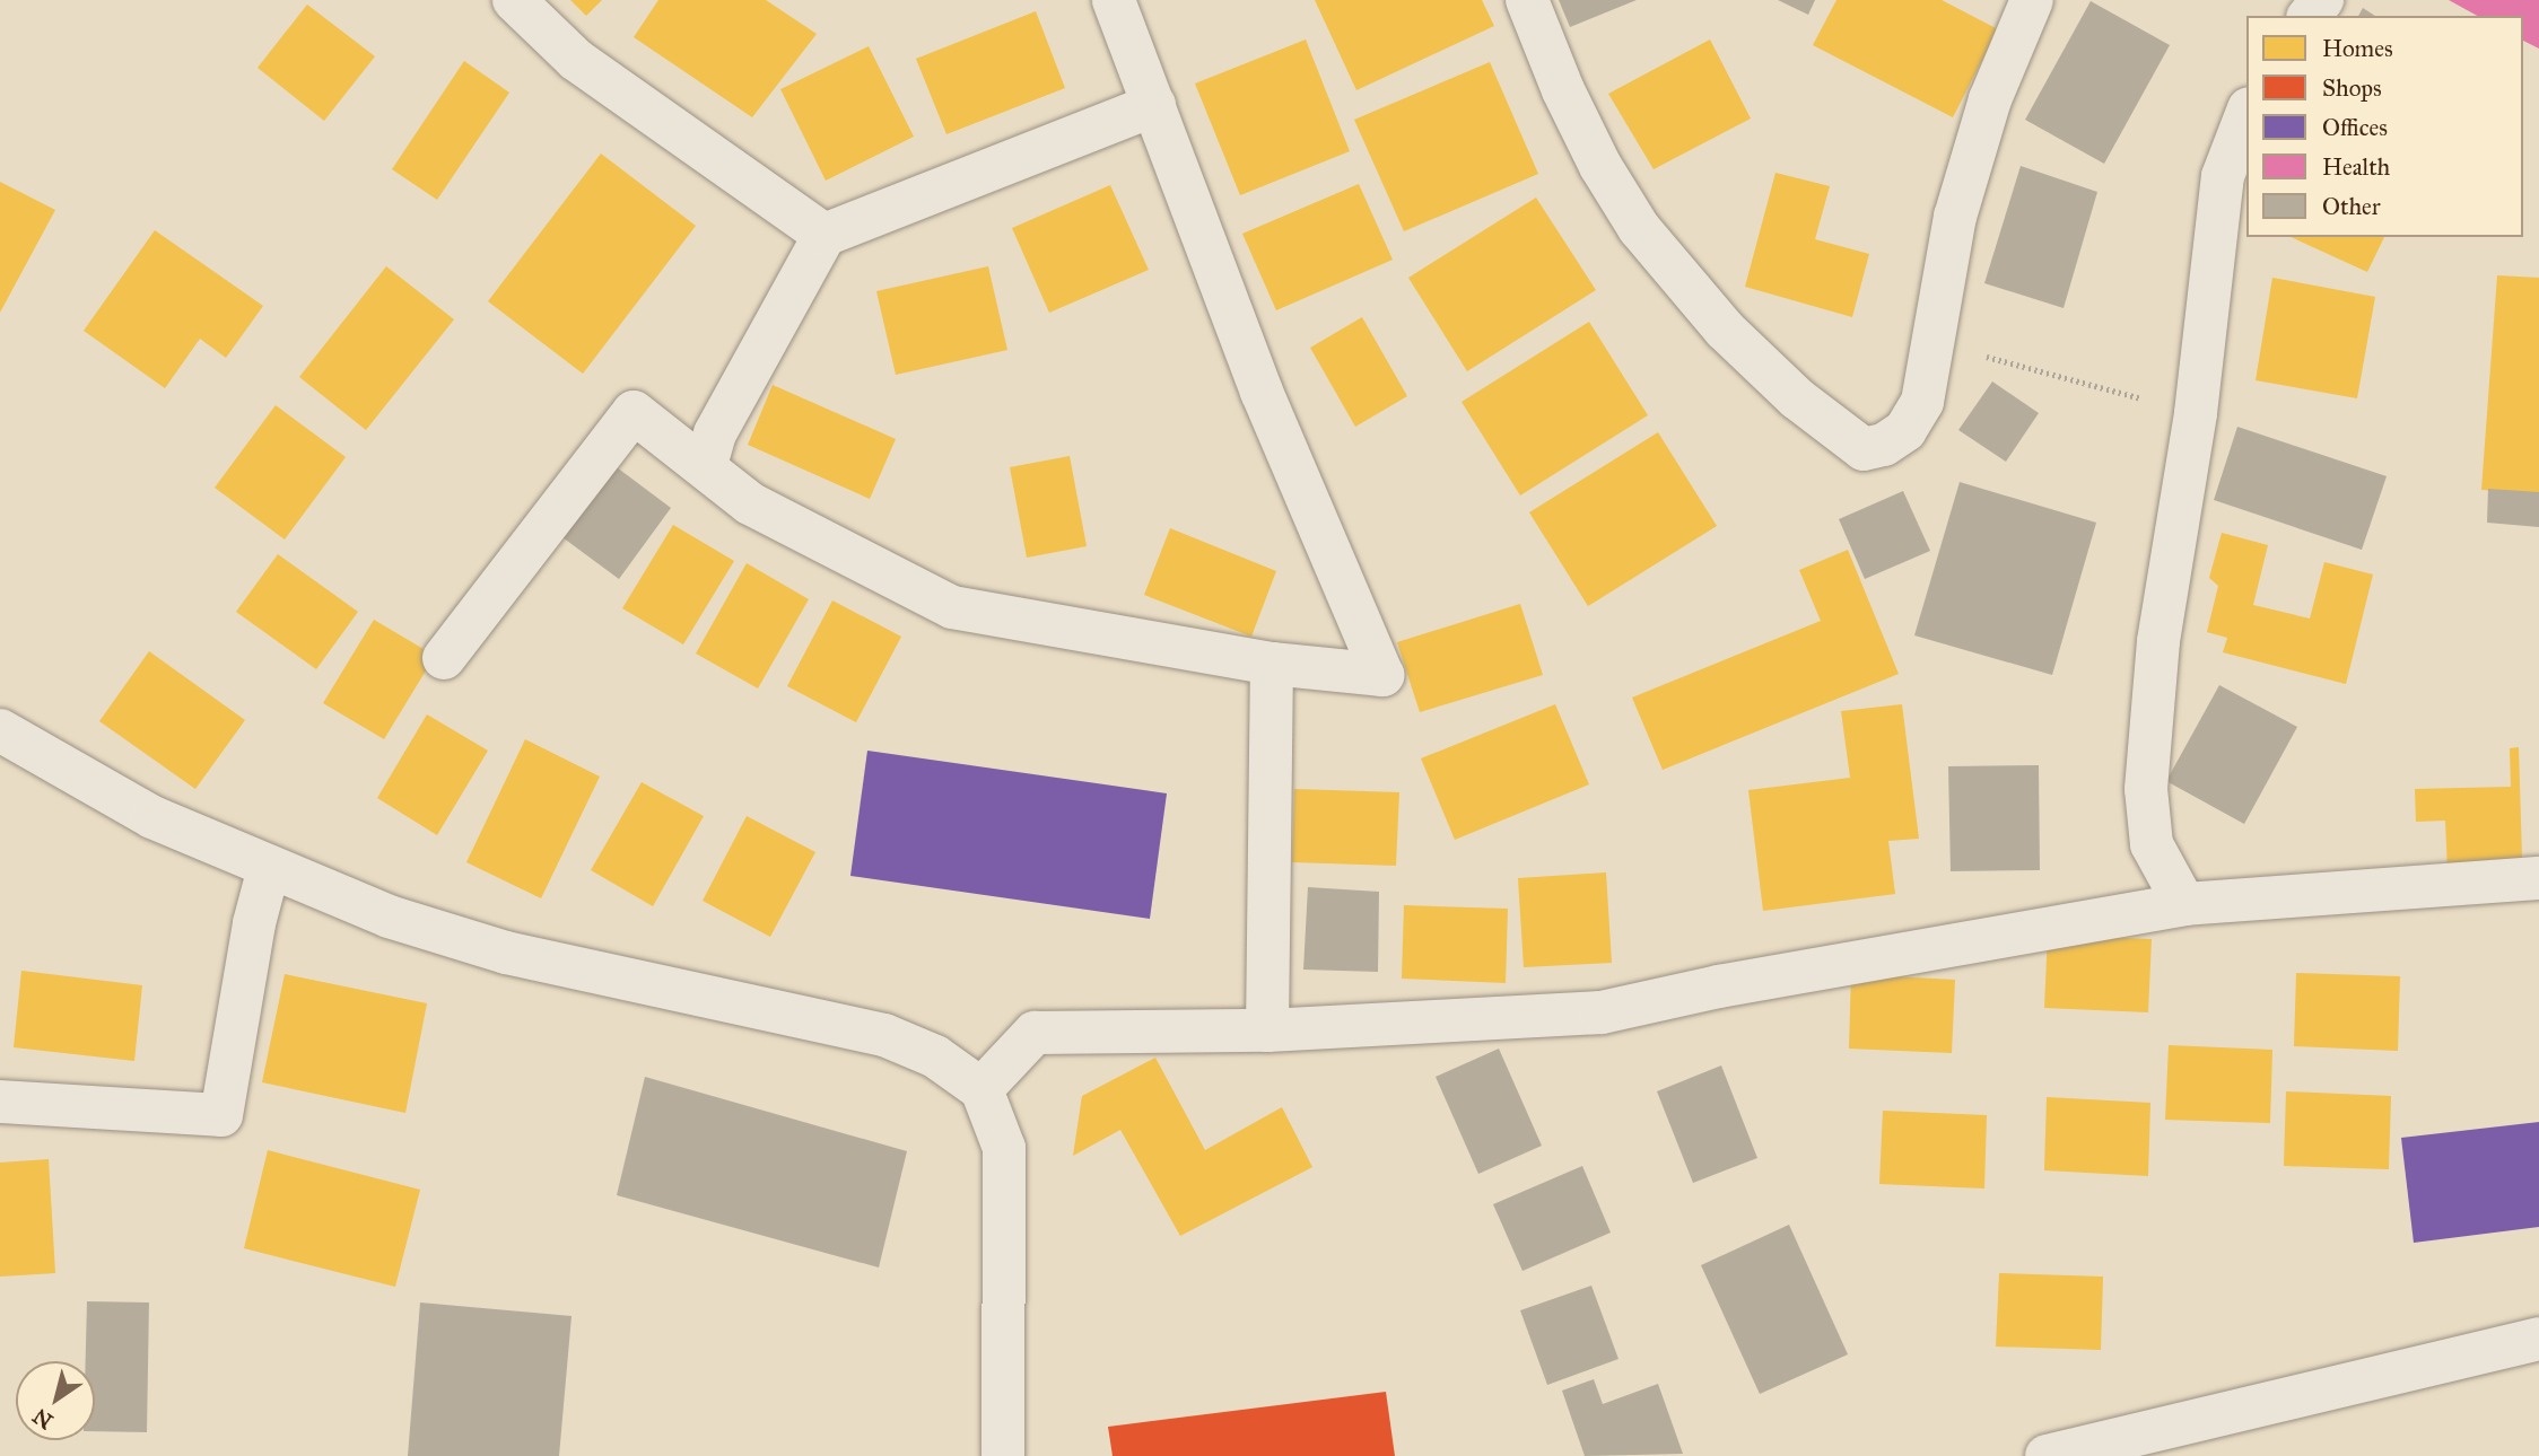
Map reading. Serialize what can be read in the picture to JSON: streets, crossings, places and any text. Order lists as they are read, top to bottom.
{
  "legend": [
    "Homes",
    "Shops",
    "Offices",
    "Health",
    "Other"
  ],
  "north": "bottom left"
}
